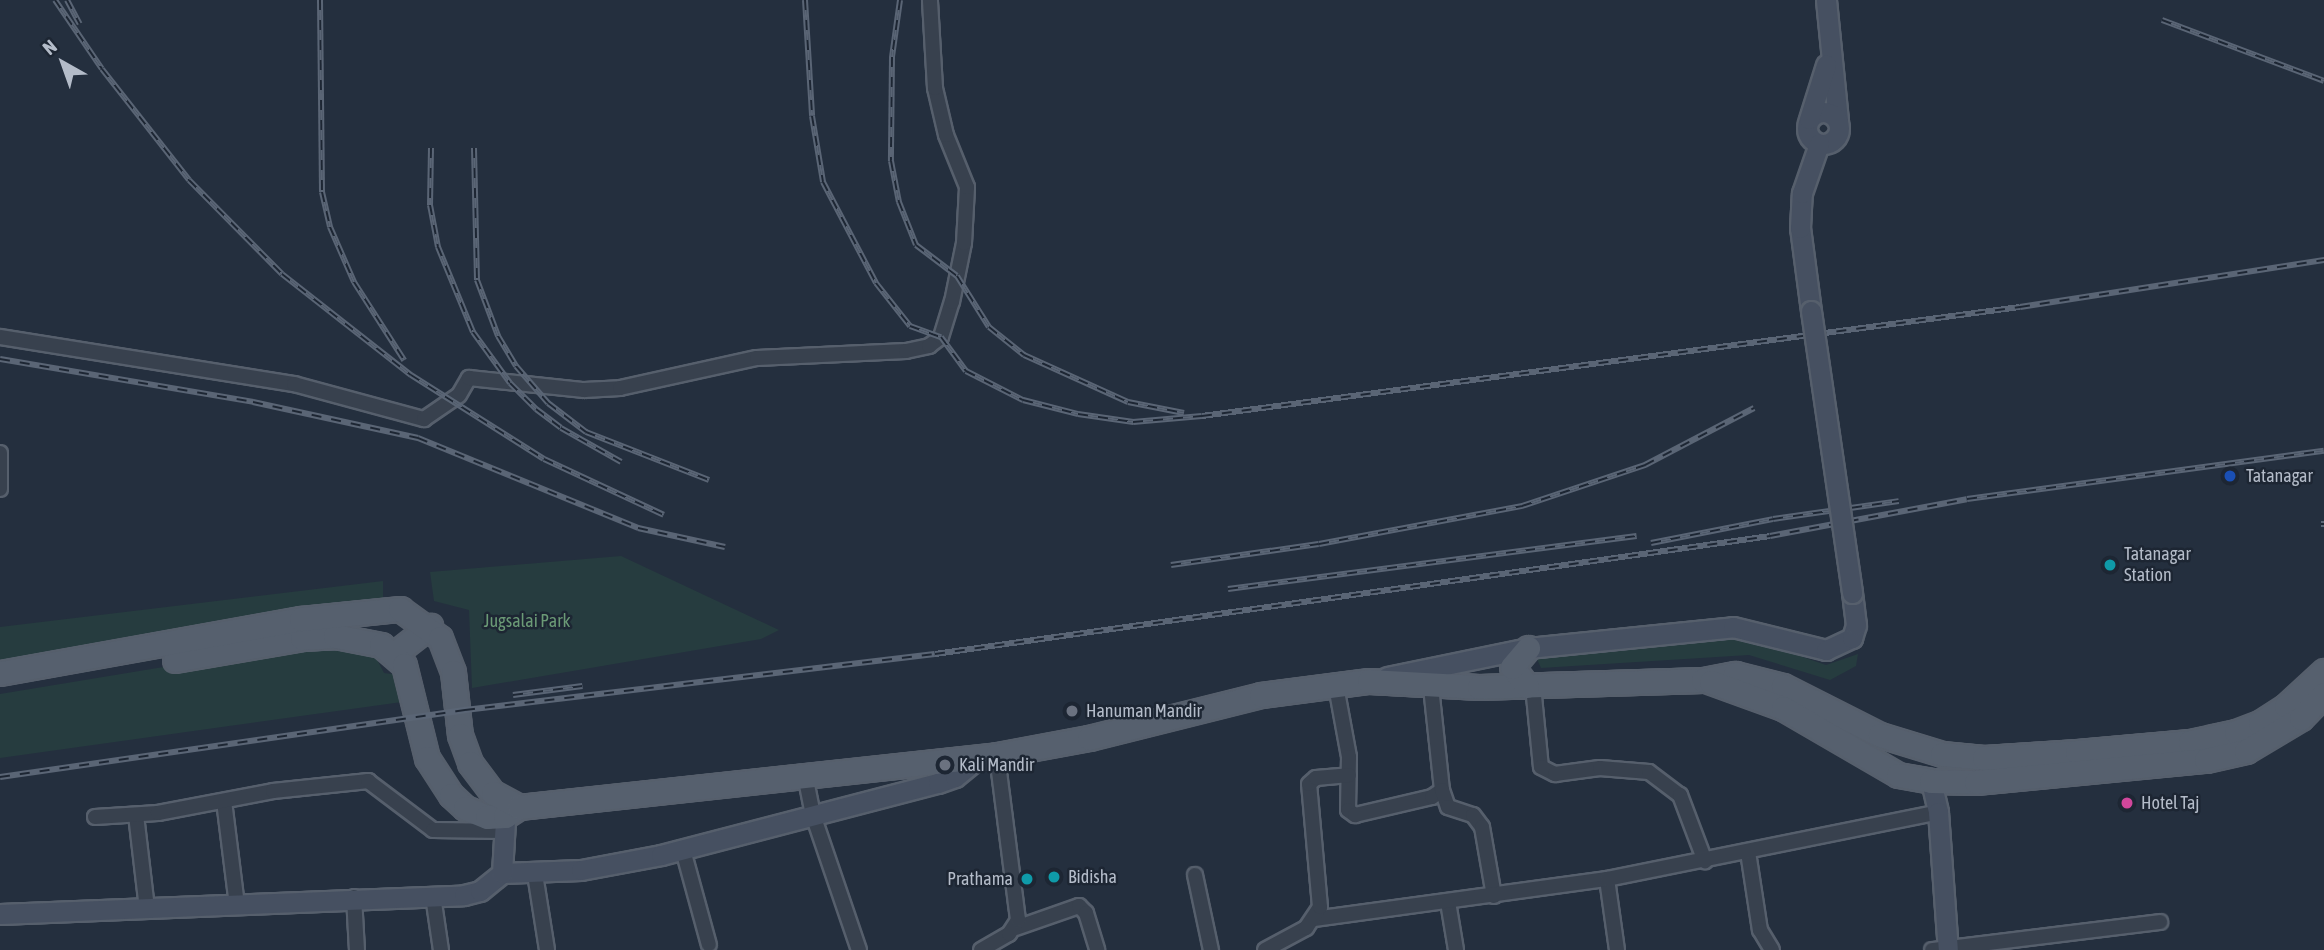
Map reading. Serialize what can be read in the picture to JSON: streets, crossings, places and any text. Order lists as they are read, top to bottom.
{
  "parks": ["Jugsalai Park"],
  "places": [
    "Tatanagar",
    "Tatanagar Station",
    "Hanuman Mandir",
    "Kali Mandir",
    "Hotel Taj",
    "Bidisha",
    "Prathama"
  ],
  "north": "top left"
}
